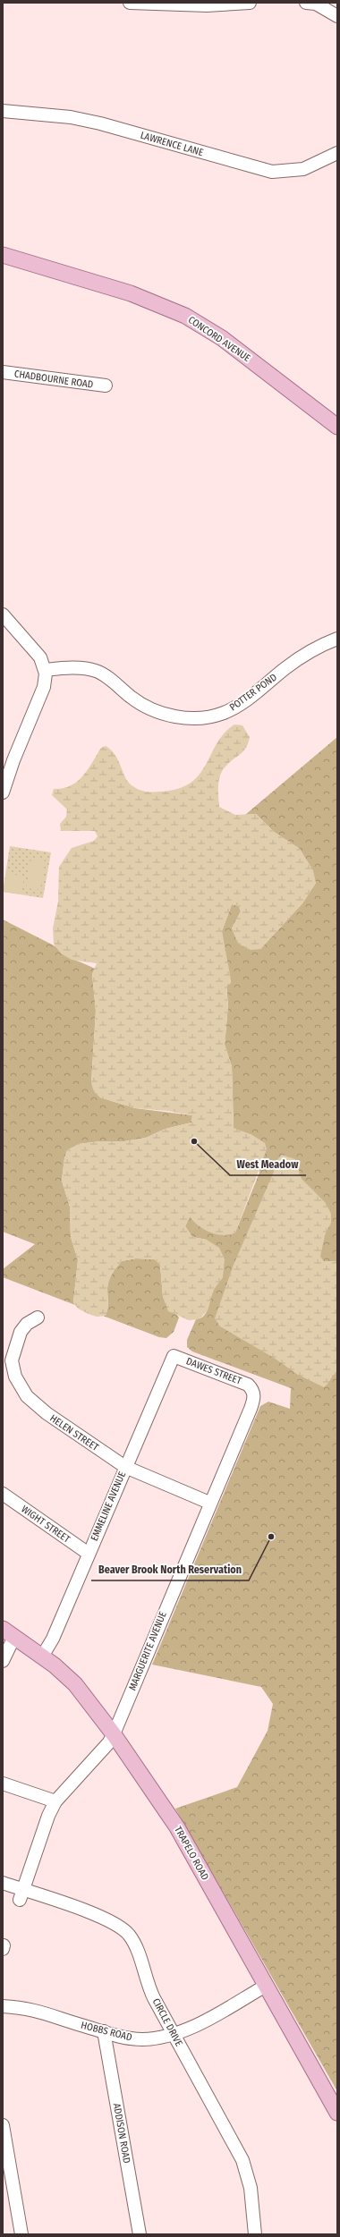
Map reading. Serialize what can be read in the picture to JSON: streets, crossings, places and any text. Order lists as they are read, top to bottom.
{
  "streets": {
    "main road": ["CONCORD AVENUE", "TRAPELO ROAD"],
    "street": [
      "LAWRENCE LANE",
      "CHADBOURNE ROAD",
      "POTTER POND",
      "DAWES STREET",
      "HELEN STREET",
      "EMMELINE AVENUE",
      "WIGHT STREET",
      "MARGUERITE AVENUE",
      "CIRCLE DRIVE",
      "HOBBS ROAD",
      "ADDISON ROAD"
    ]
  },
  "crossings": [
    ["DAWES STREET", "EMMELINE AVENUE"],
    ["DAWES STREET", "MARGUERITE AVENUE"],
    ["HELEN STREET", "EMMELINE AVENUE"],
    ["HELEN STREET", "MARGUERITE AVENUE"],
    ["EMMELINE AVENUE", "WIGHT STREET"],
    ["EMMELINE AVENUE", "TRAPELO ROAD"],
    ["MARGUERITE AVENUE", "TRAPELO ROAD"],
    ["MARGUERITE AVENUE", "CIRCLE DRIVE"],
    ["TRAPELO ROAD", "HOBBS ROAD"],
    ["CIRCLE DRIVE", "HOBBS ROAD"],
    ["HOBBS ROAD", "ADDISON ROAD"]
  ],
  "places": ["West Meadow", "Beaver Brook North Reservation"]
}
